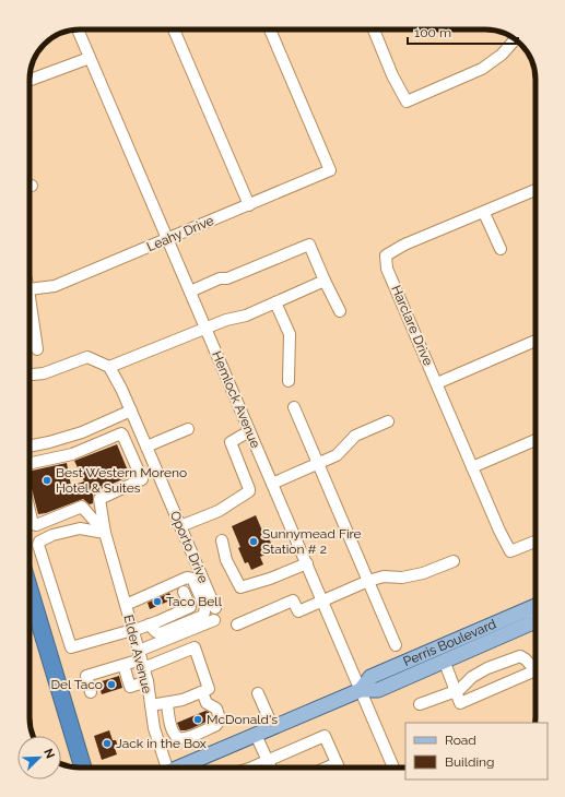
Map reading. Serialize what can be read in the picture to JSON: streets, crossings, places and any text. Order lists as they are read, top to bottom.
{
  "streets": {
    "main road": ["Perris Boulevard"],
    "street": [
      "Leahy Drive",
      "Harclare Drive",
      "Hemlock Avenue",
      "Oporto Drive",
      "Elder Avenue"
    ]
  },
  "crossings": [
    ["Leahy Drive", "Hemlock Avenue"],
    ["Hemlock Avenue", "Perris Boulevard"]
  ],
  "places": [
    "Best Western Moreno Hotel & Suites",
    "Sunnymead Fire Station # 2",
    "Taco Bell",
    "Del Taco",
    "McDonald's",
    "Jack in the Box"
  ],
  "legend": ["Road", "Building"],
  "scale_bar": "100 m",
  "north": "top right"
}
